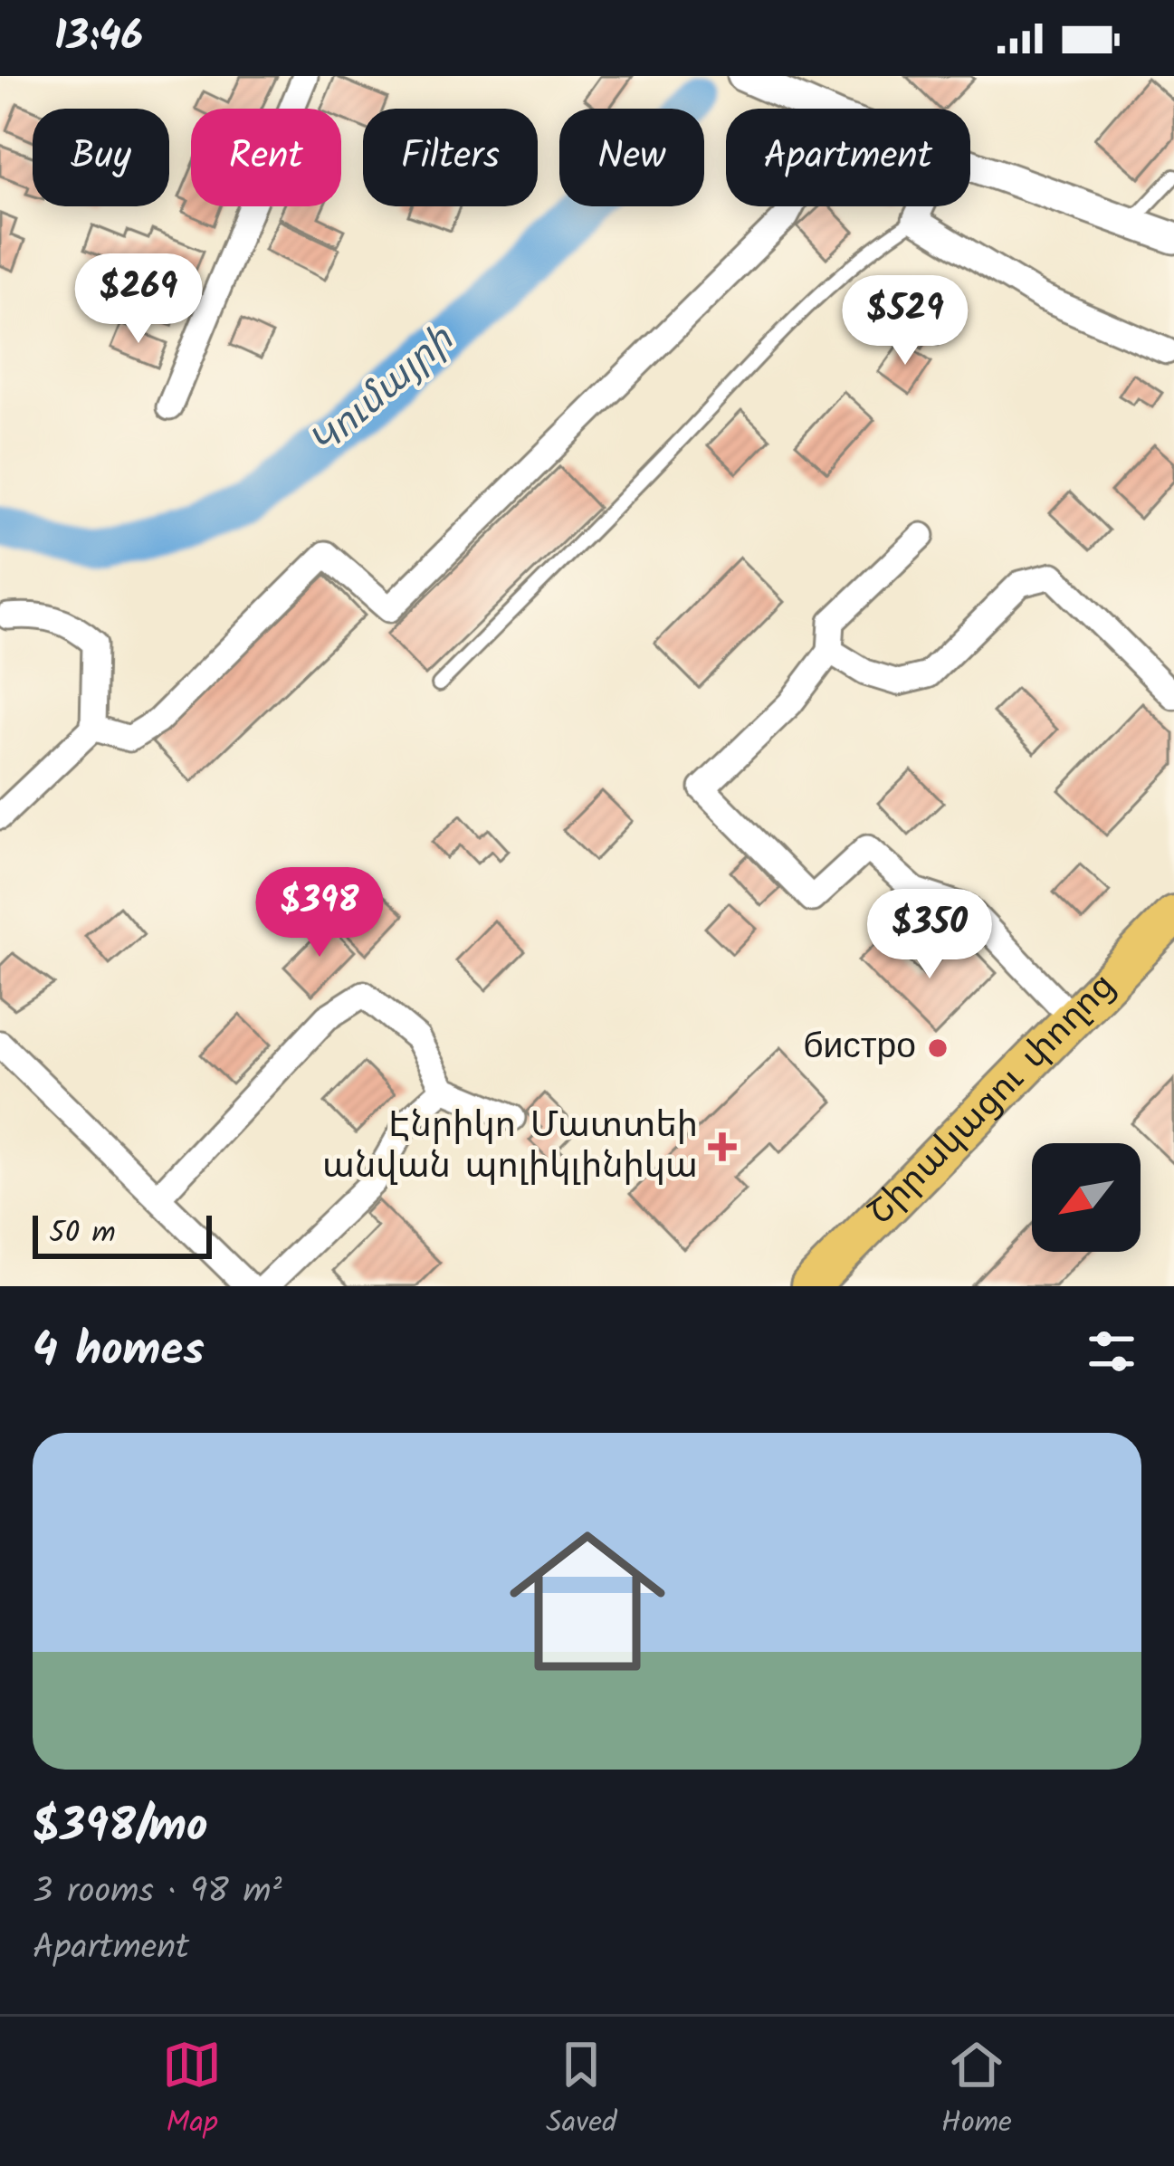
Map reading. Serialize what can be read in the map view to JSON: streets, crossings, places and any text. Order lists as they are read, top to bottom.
{
  "streets": {
    "main road": ["Շիրակացու փողոց"]
  },
  "water": ["Կումայրի"],
  "places": {
    "other": ["бистро"],
    "health": ["Էնրիկո Մատտեի անվան պոլիկլինիկա"]
  },
  "scale_bar": "50 m",
  "north": "bottom left",
  "page": {
    "status": "13:46",
    "chip": [
      "Buy",
      "Rent",
      "Filters",
      "New",
      "Apartment"
    ],
    "price": [
      "$269",
      "$529",
      "$398",
      "$350"
    ],
    "scale": "50 m",
    "heading": "4 homes",
    "list": [
      {
        "name": "$398/mo",
        "note": "3 rooms · 98 m² · Apartment"
      }
    ],
    "tabs": ["Map", "Saved", "Home"]
  }
}
